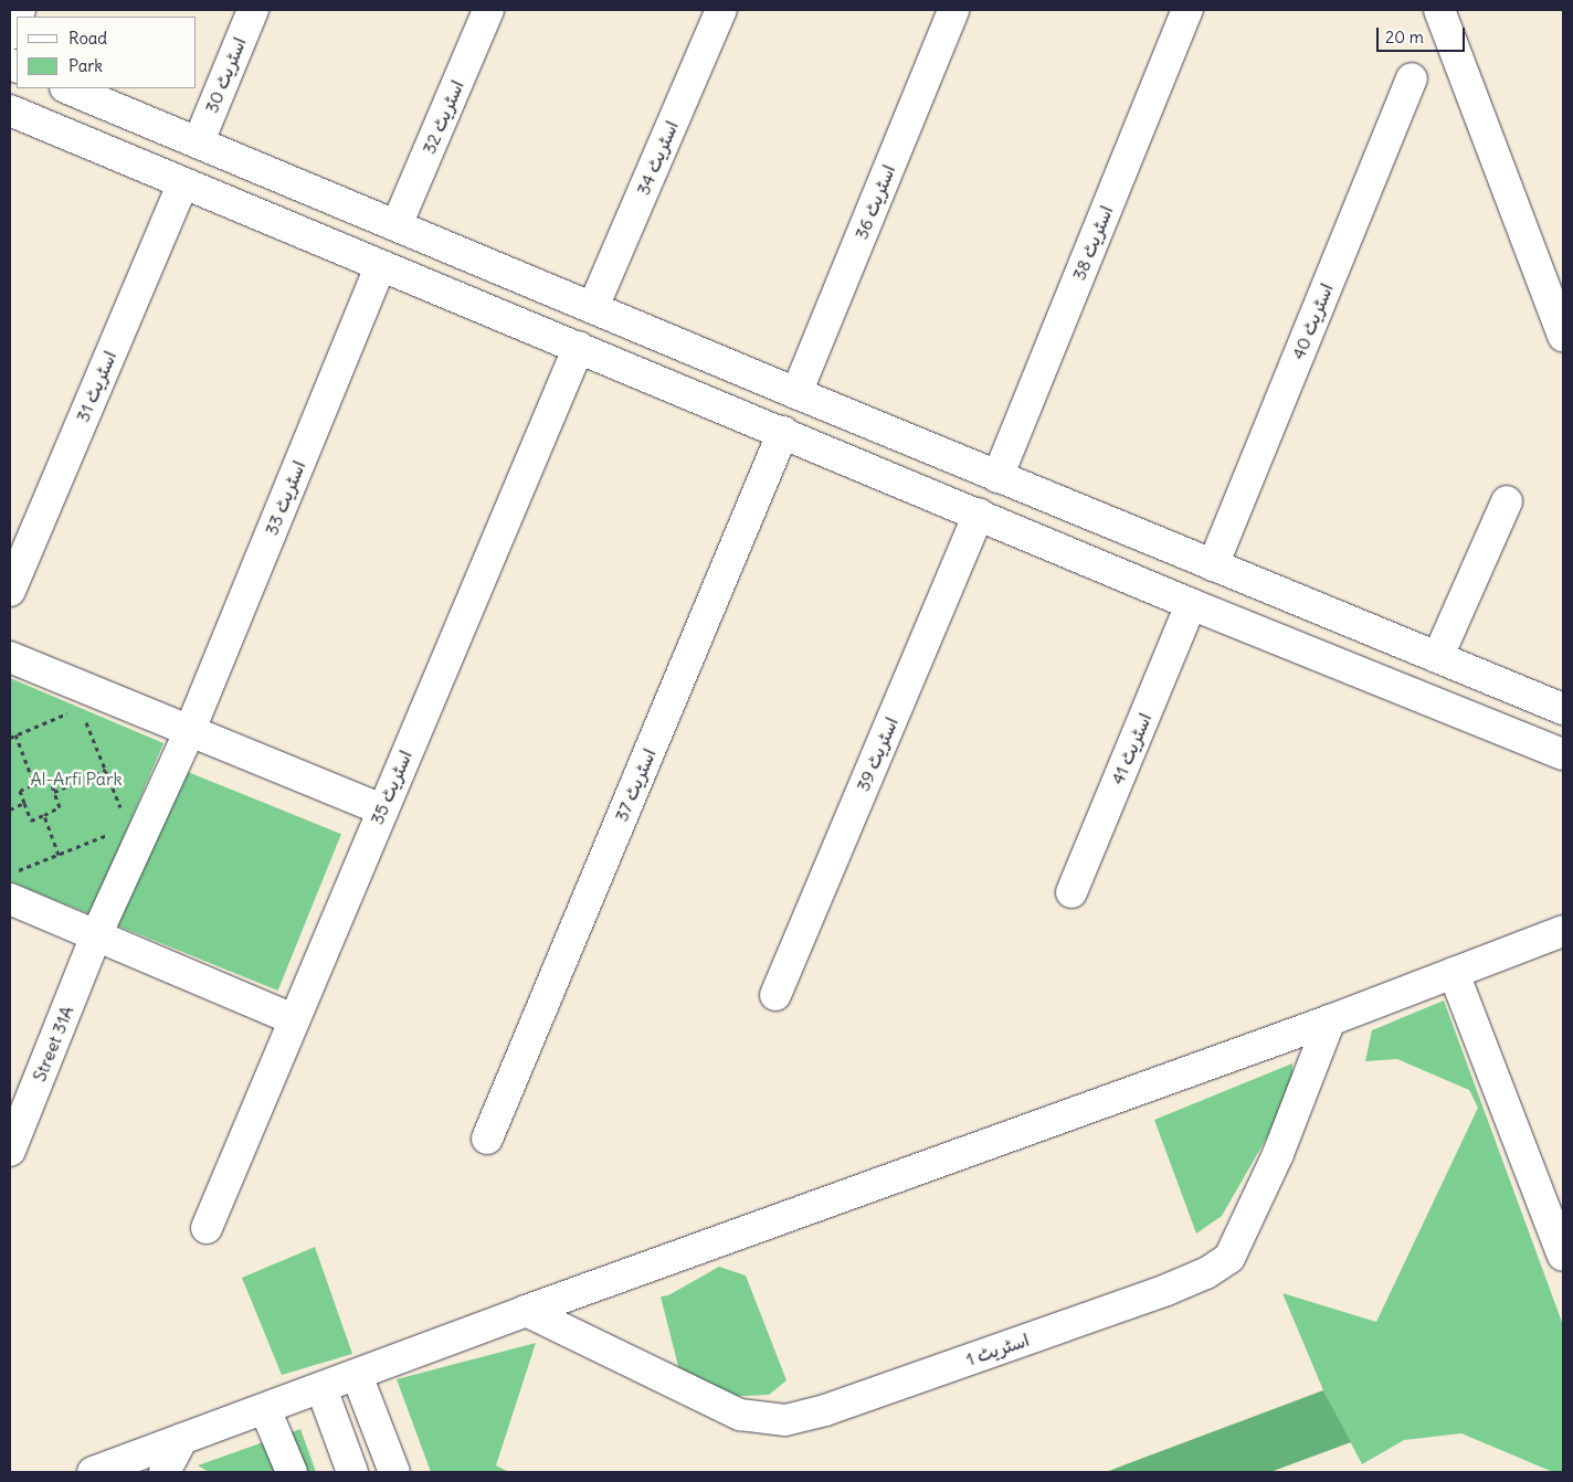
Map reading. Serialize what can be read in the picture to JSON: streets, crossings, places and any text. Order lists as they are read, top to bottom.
{
  "streets": {
    "street": [
      "اسٹریٹ 30",
      "اسٹریٹ 32",
      "اسٹریٹ 34",
      "اسٹریٹ 36",
      "اسٹریٹ 38",
      "اسٹریٹ 40",
      "اسٹریٹ 31",
      "اسٹریٹ 33",
      "اسٹریٹ 41",
      "اسٹریٹ 39",
      "اسٹریٹ 37",
      "اسٹریٹ 35",
      "Street 31A",
      "اسٹریٹ 1"
    ]
  },
  "crossings": [
    ["اسٹریٹ 33", "Street 31A"]
  ],
  "parks": ["Al-Arfi Park"],
  "legend": ["Road", "Park"],
  "scale_bar": "20 m"
}
